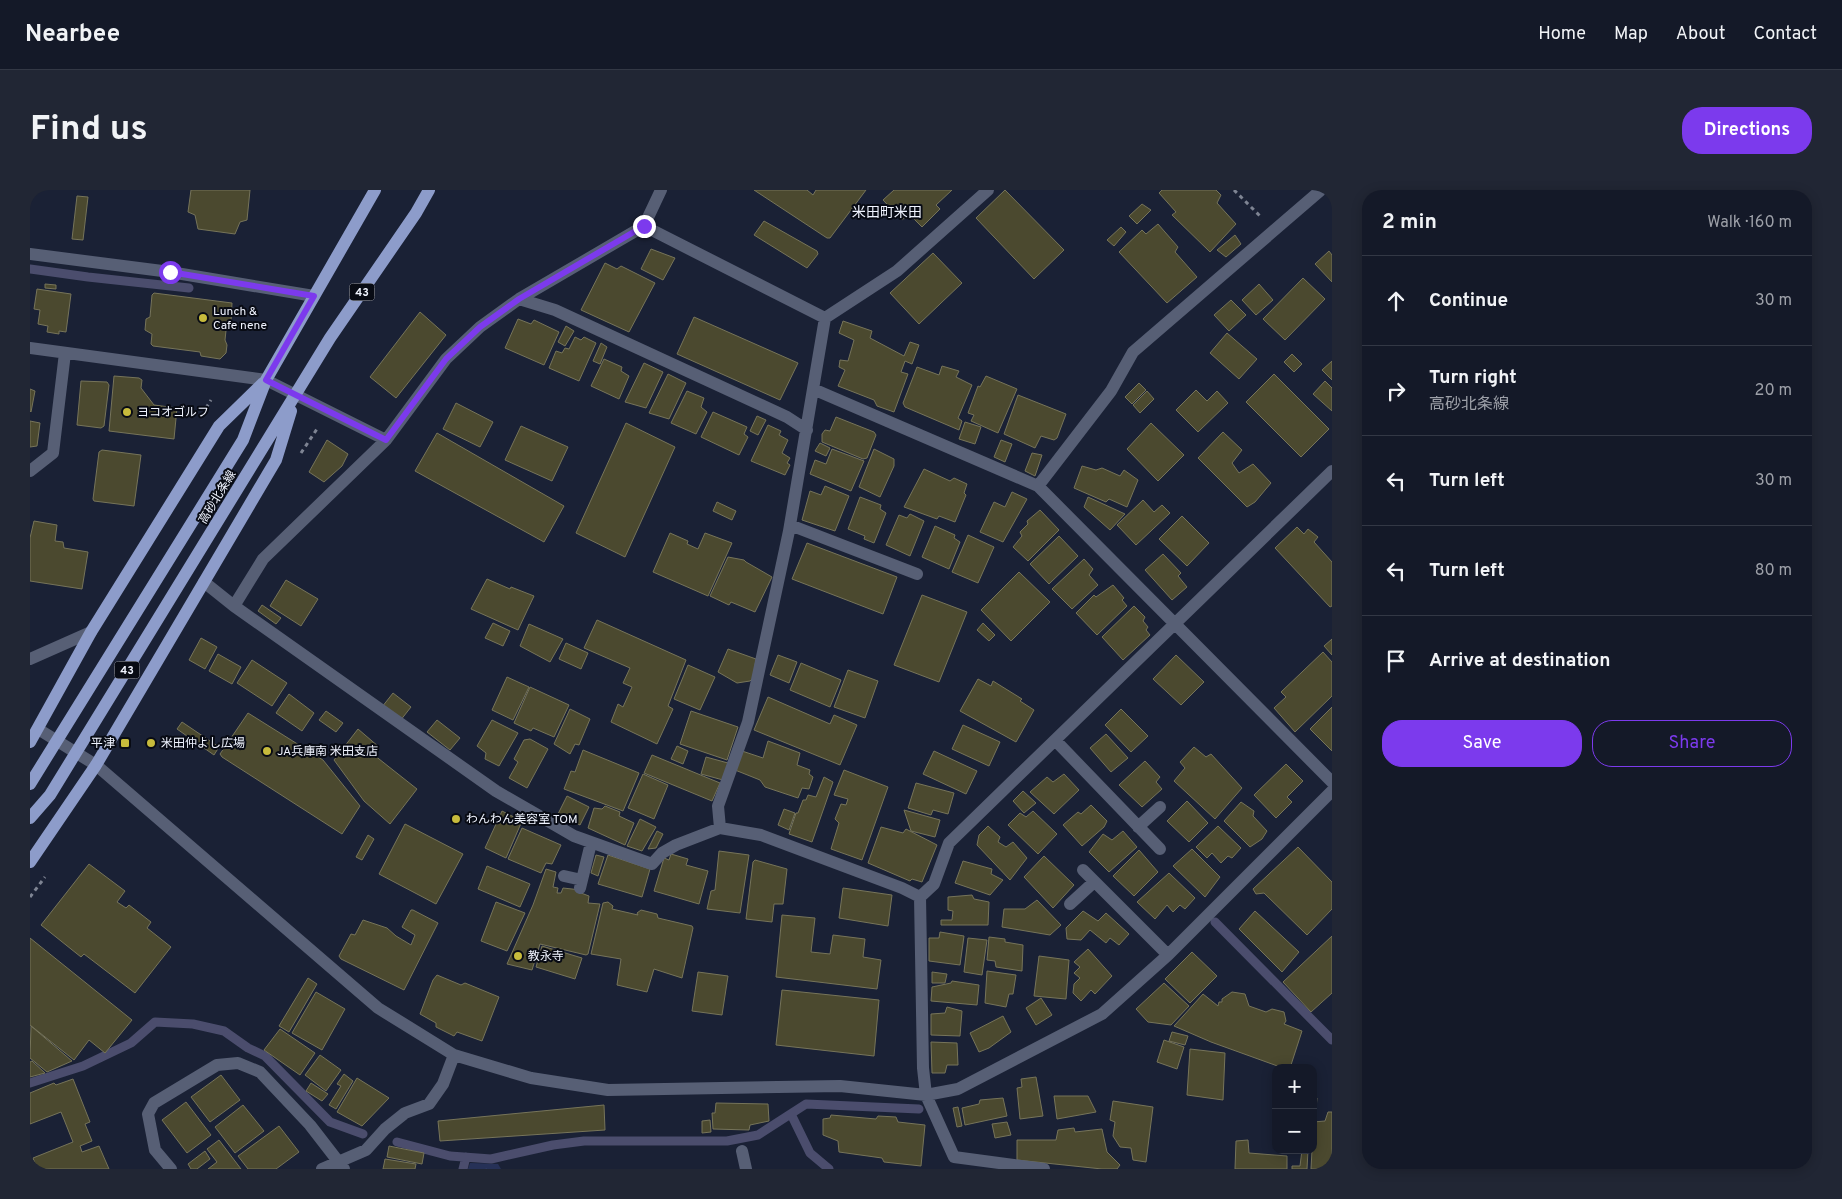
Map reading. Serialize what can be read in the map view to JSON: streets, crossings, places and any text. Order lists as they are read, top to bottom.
{
  "streets": {
    "main road": ["43", "高砂北条線"]
  },
  "districts": ["米田町米田"],
  "places": {
    "other": [
      "Lunch & Cafe nene",
      "ヨコオゴルフ",
      "米田仲よし広場",
      "JA兵庫南 米田支店",
      "わんわん美容室 TOM",
      "教永寺"
    ],
    "transit": ["平津"]
  },
  "page": {
    "header": "Nearbee",
    "nav": [
      "Home",
      "Map",
      "About",
      "Contact"
    ],
    "buttons": [
      "Directions",
      ["Save", "Share"]
    ],
    "title": "Find us",
    "heading": ["2 min", "Walk · 160 m"],
    "list": [
      ["Continue", "30 m"],
      ["Turn right", "高砂北条線", "20 m"],
      ["Turn left", "30 m"],
      ["Turn left", "80 m"],
      "Arrive at destination"
    ],
    "map_buttons": ["+", "−"]
  }
}
